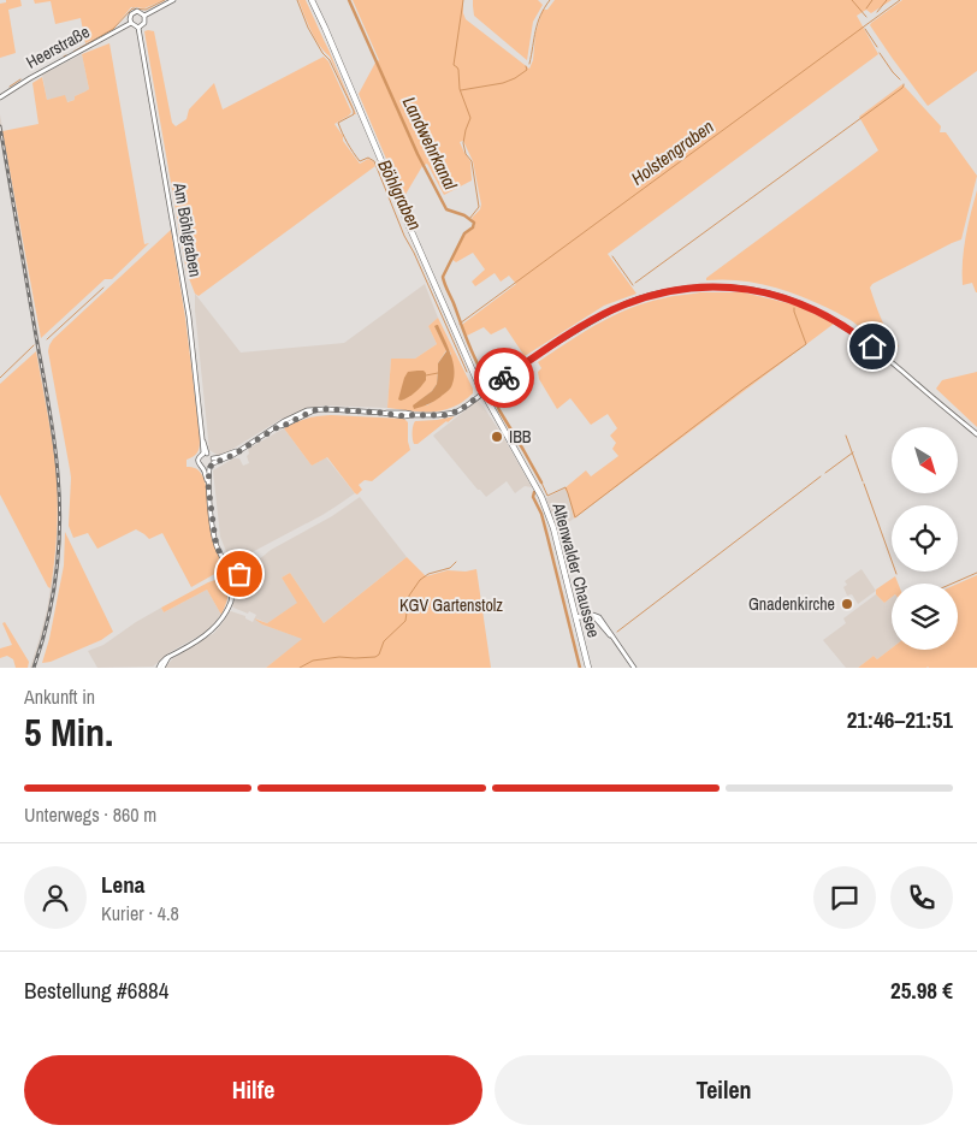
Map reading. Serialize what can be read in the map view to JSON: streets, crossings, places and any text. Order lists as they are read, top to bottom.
{
  "streets": {
    "main road": ["Altenwalder Chaussee"],
    "street": ["Heerstraße", "Am Böhlgraben"]
  },
  "crossings": [
    ["Heerstraße", "Am Böhlgraben"]
  ],
  "water": ["Landwehrkanal", "Holstengraben", "Böhlgraben"],
  "parks": ["KGV Gartenstolz"],
  "places": ["IBB", "Gnadenkirche"],
  "north": "bottom right",
  "page": {
    "heading": ["5 Min.", "Ankunft in", "21:46–21:51"],
    "panel": [
      "Lena",
      "Kurier · 4.8",
      "Bestellung #6884",
      "25.98 €"
    ],
    "bar": "Unterwegs · 860 m",
    "buttons": ["Hilfe", "Teilen"]
  }
}
